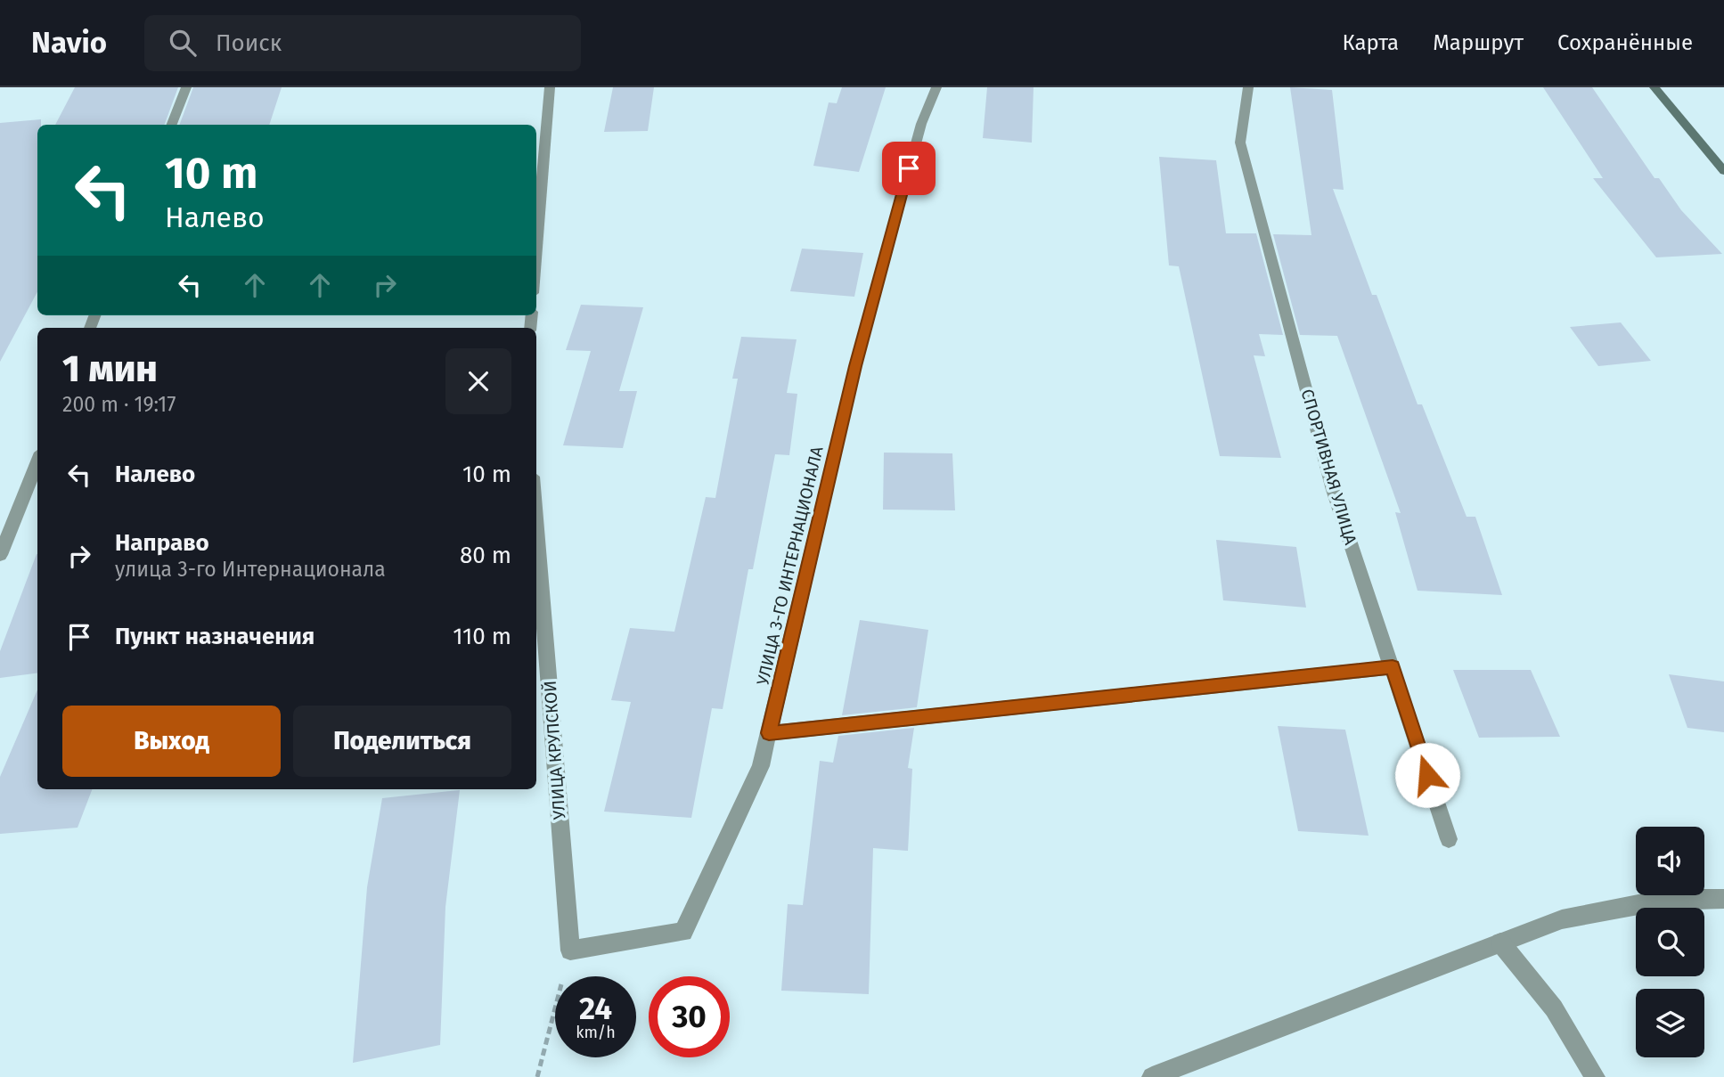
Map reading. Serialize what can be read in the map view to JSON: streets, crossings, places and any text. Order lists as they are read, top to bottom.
{
  "streets": {
    "street": ["СПОРТИВНАЯ УЛИЦА", "УЛИЦА 3-ГО ИНТЕРНАЦИОНАЛА", "УЛИЦА КРУПСКОЙ"]
  },
  "crossings": [
    ["УЛИЦА 3-ГО ИНТЕРНАЦИОНАЛА", "УЛИЦА КРУПСКОЙ"]
  ],
  "page": {
    "header": "Navio",
    "search": "Поиск",
    "nav": ["Карта", "Маршрут", "Сохранённые"],
    "turn": ["10 m", "Налево"],
    "heading": ["1 мин", "200 m · 19:17"],
    "list": [
      {
        "name": "Налево",
        "value": "10 m"
      },
      {
        "name": "Направо",
        "note": "улица 3-го Интернационала",
        "value": "80 m"
      },
      {
        "name": "Пункт назначения",
        "value": "110 m"
      }
    ],
    "buttons": ["Выход", "Поделиться"],
    "speed": "24 km/h",
    "limit": "30"
  }
}
